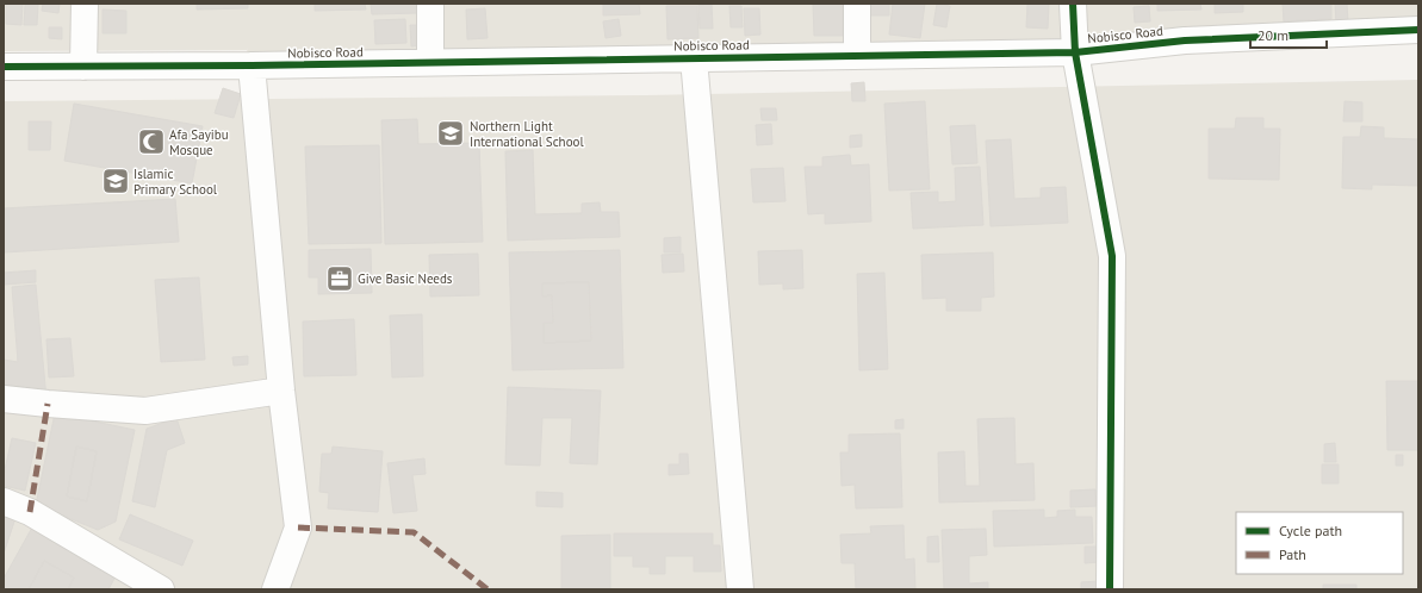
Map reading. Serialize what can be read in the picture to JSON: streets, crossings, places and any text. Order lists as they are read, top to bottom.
{
  "streets": {
    "street": ["Nobisco Road"]
  },
  "places": {
    "school or university": ["Northern Light International School", "Islamic Primary School"],
    "mosque": ["Afa Sayibu Mosque"],
    "office": ["Give Basic Needs"]
  },
  "legend": ["Cycle path", "Path"],
  "scale_bar": "20 m"
}
